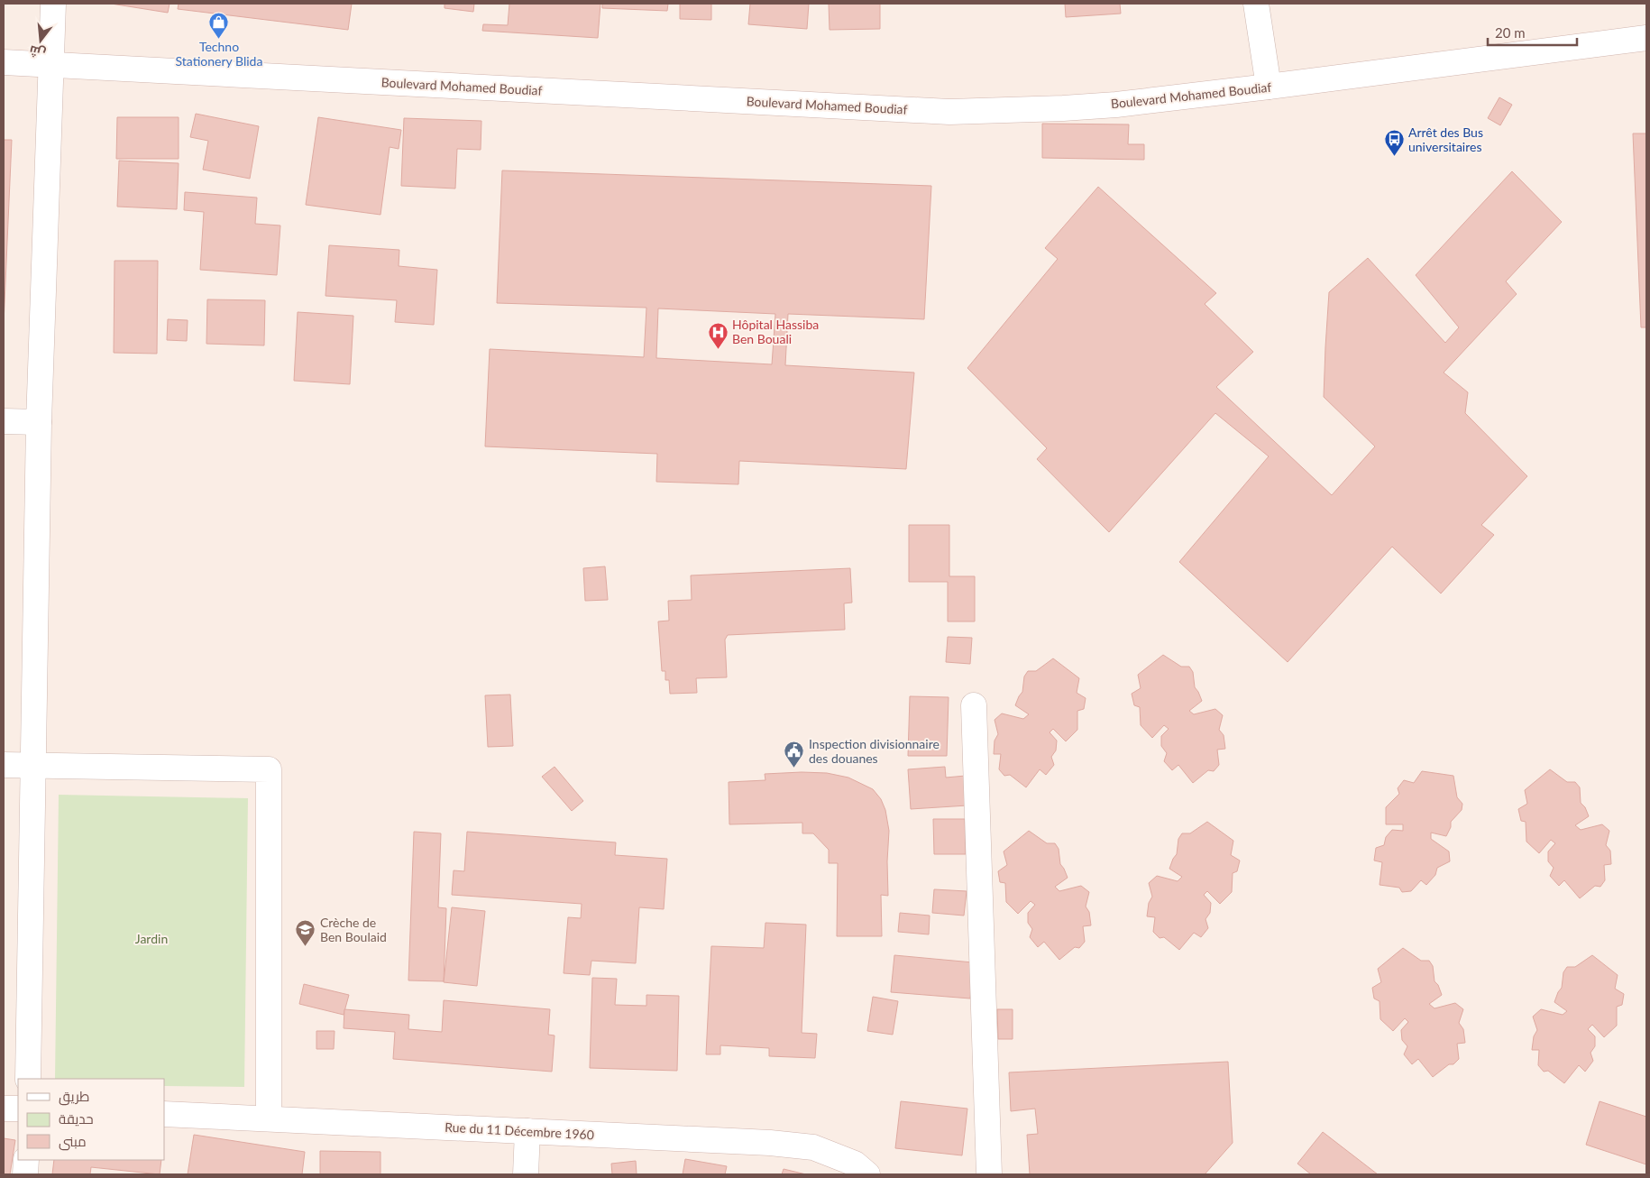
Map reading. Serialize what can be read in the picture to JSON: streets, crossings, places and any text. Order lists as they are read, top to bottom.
{
  "streets": {
    "main road": ["Boulevard Mohamed Boudiaf", "Rue du 11 Décembre 1960"]
  },
  "parks": ["Jardin"],
  "places": {
    "shop": ["Techno Stationery Blida"],
    "bus stop": ["Arrêt des Bus universitaires"],
    "hospital": ["Hôpital Hassiba Ben Bouali"],
    "public building": ["Inspection divisionnaire des douanes"],
    "school or university": ["Crèche de Ben Boulaid"]
  },
  "legend": ["طريق", "حديقة", "مبنى"],
  "scale_bar": "20 m",
  "north": "bottom"
}
